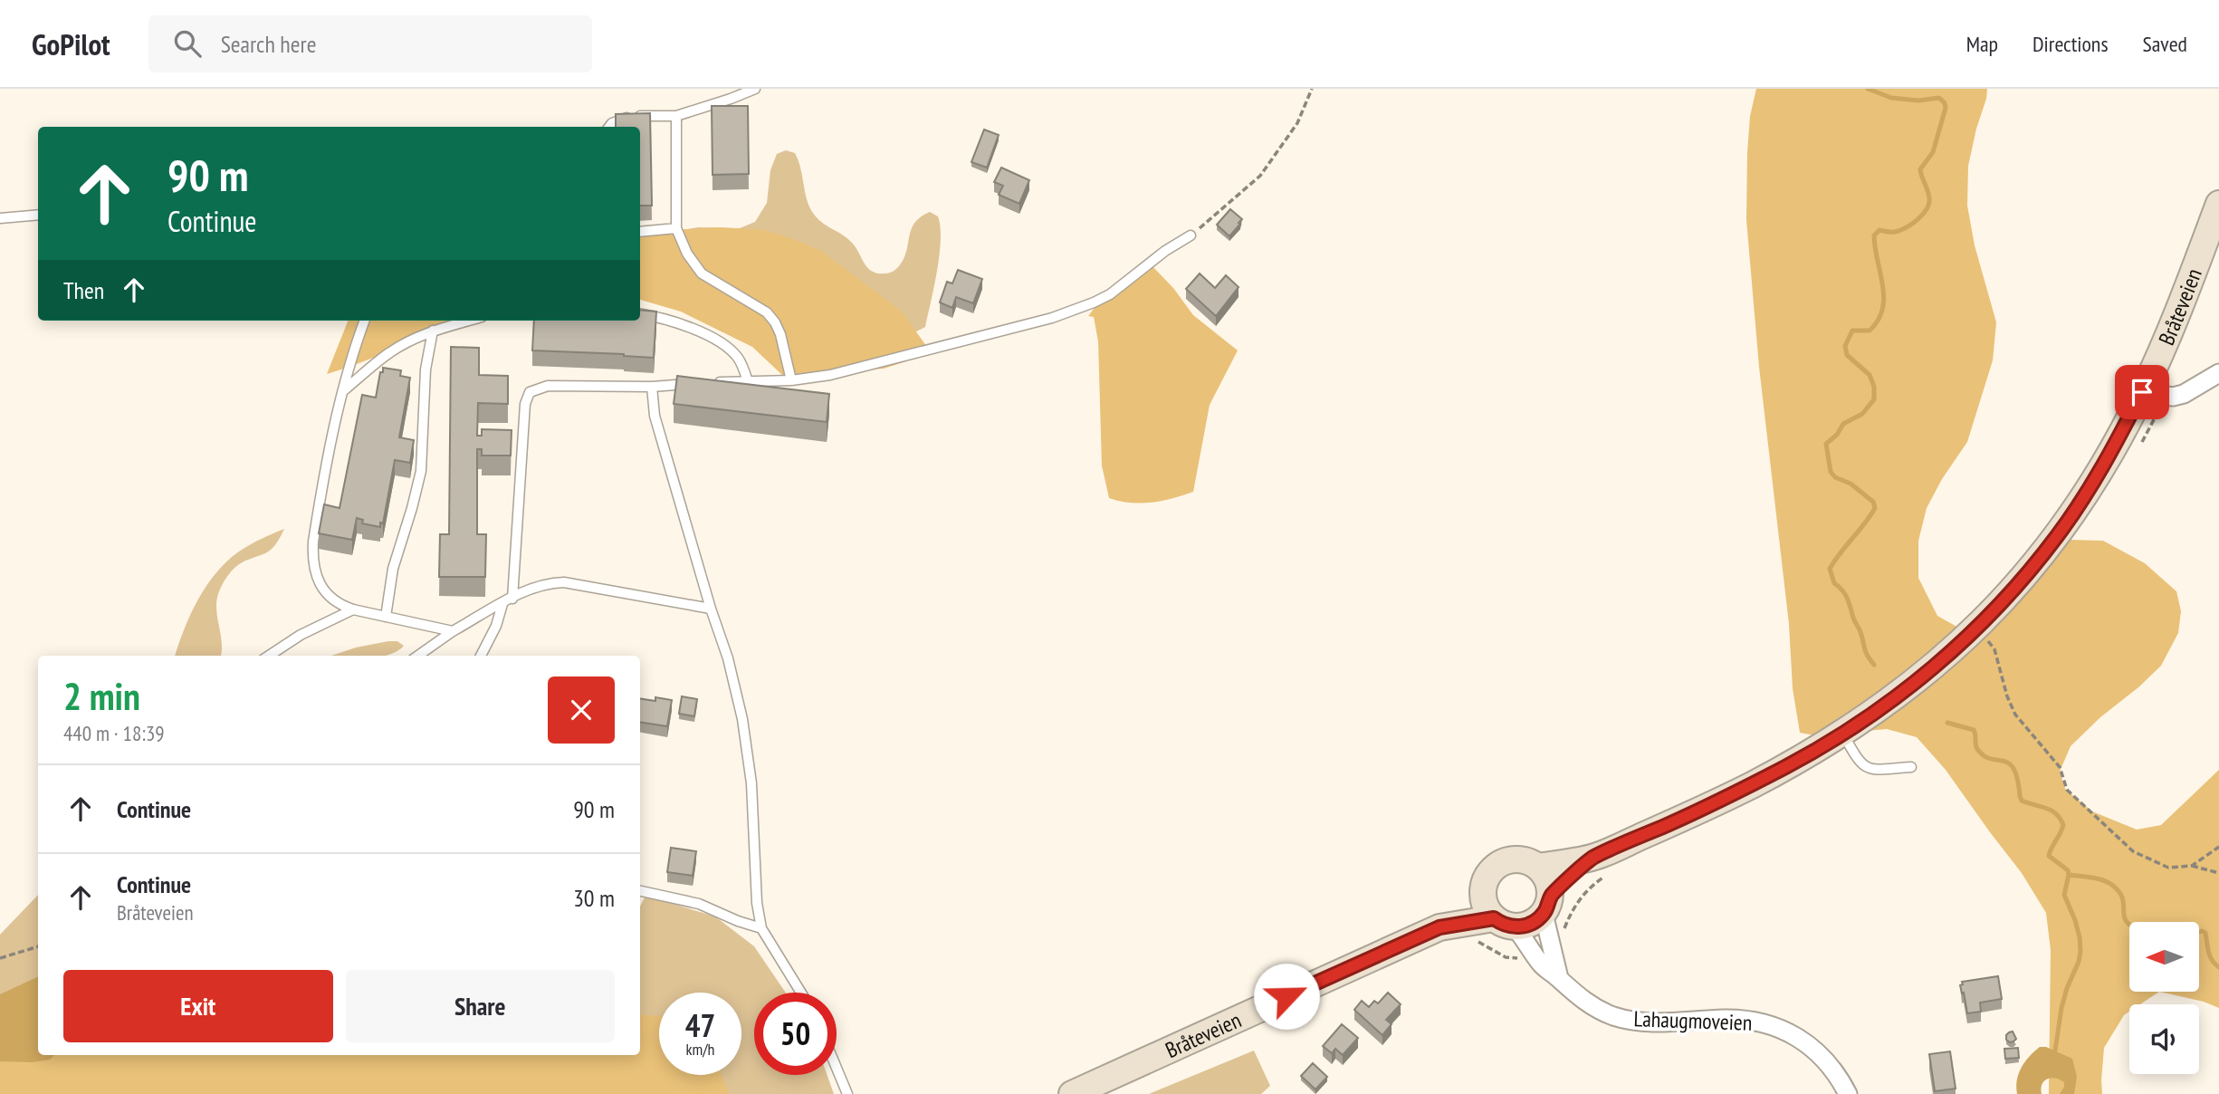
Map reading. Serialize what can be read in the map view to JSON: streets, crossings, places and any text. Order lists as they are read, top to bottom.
{
  "streets": {
    "main road": ["Bråteveien"],
    "street": ["Lahaugmoveien"]
  },
  "crossings": [
    ["Bråteveien", "Lahaugmoveien"]
  ],
  "north": "left",
  "page": {
    "header": "GoPilot",
    "search": "Search here",
    "nav": ["Map", "Directions", "Saved"],
    "turn": ["90 m", "Continue"],
    "then": "Then",
    "heading": ["2 min", "440 m · 18:39"],
    "list": [
      {
        "name": "Continue",
        "value": "90 m"
      },
      {
        "name": "Continue",
        "note": "Bråteveien",
        "value": "30 m"
      }
    ],
    "buttons": ["Exit", "Share"],
    "speed": "47 km/h",
    "limit": "50"
  }
}
